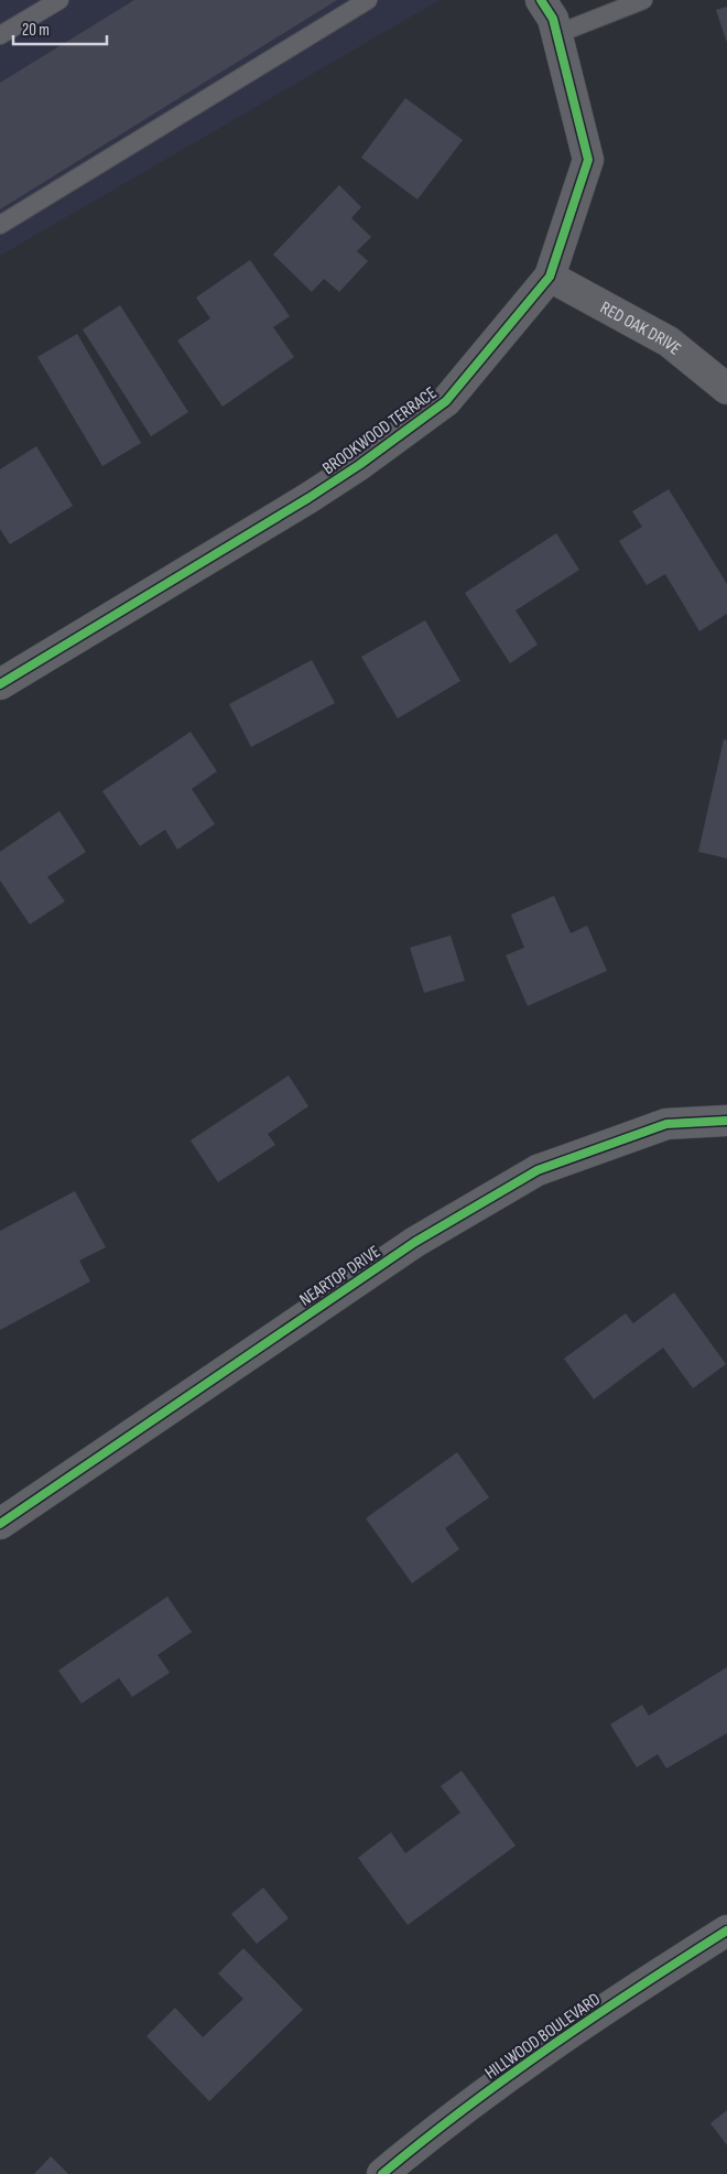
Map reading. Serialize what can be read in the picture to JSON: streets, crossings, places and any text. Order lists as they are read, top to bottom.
{
  "streets": {
    "street": [
      "RED OAK DRIVE",
      "BROOKWOOD TERRACE",
      "NEARTOP DRIVE",
      "HILLWOOD BOULEVARD"
    ]
  },
  "crossings": [
    ["RED OAK DRIVE", "BROOKWOOD TERRACE"]
  ],
  "scale_bar": "20 m"
}
